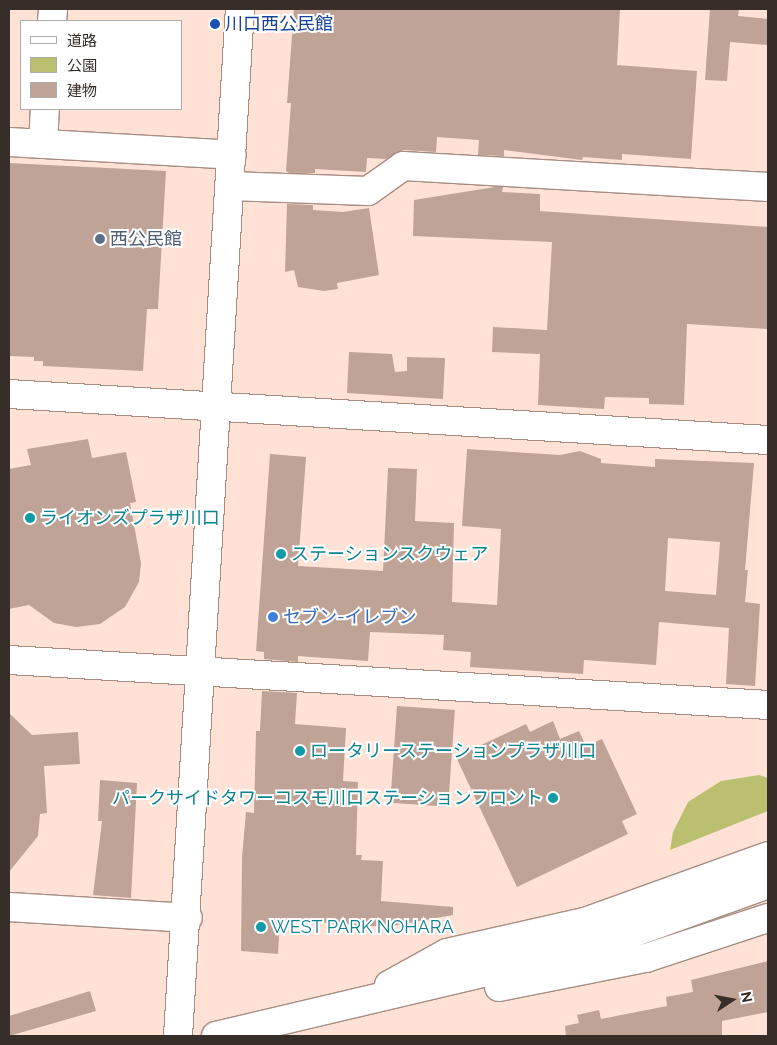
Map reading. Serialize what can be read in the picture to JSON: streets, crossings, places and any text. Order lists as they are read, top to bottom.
{
  "places": [
    "川口西公民館",
    "西公民館",
    "ライオンズプラザ川口",
    "ステーションスクウェア",
    "セブン-イレブン",
    "ロータリーステーションプラザ川口",
    "パークサイドタワーコスモ川口ステーションフロント",
    "WEST PARK NOHARA"
  ],
  "legend": ["道路", "公園", "建物"],
  "north": "right"
}
